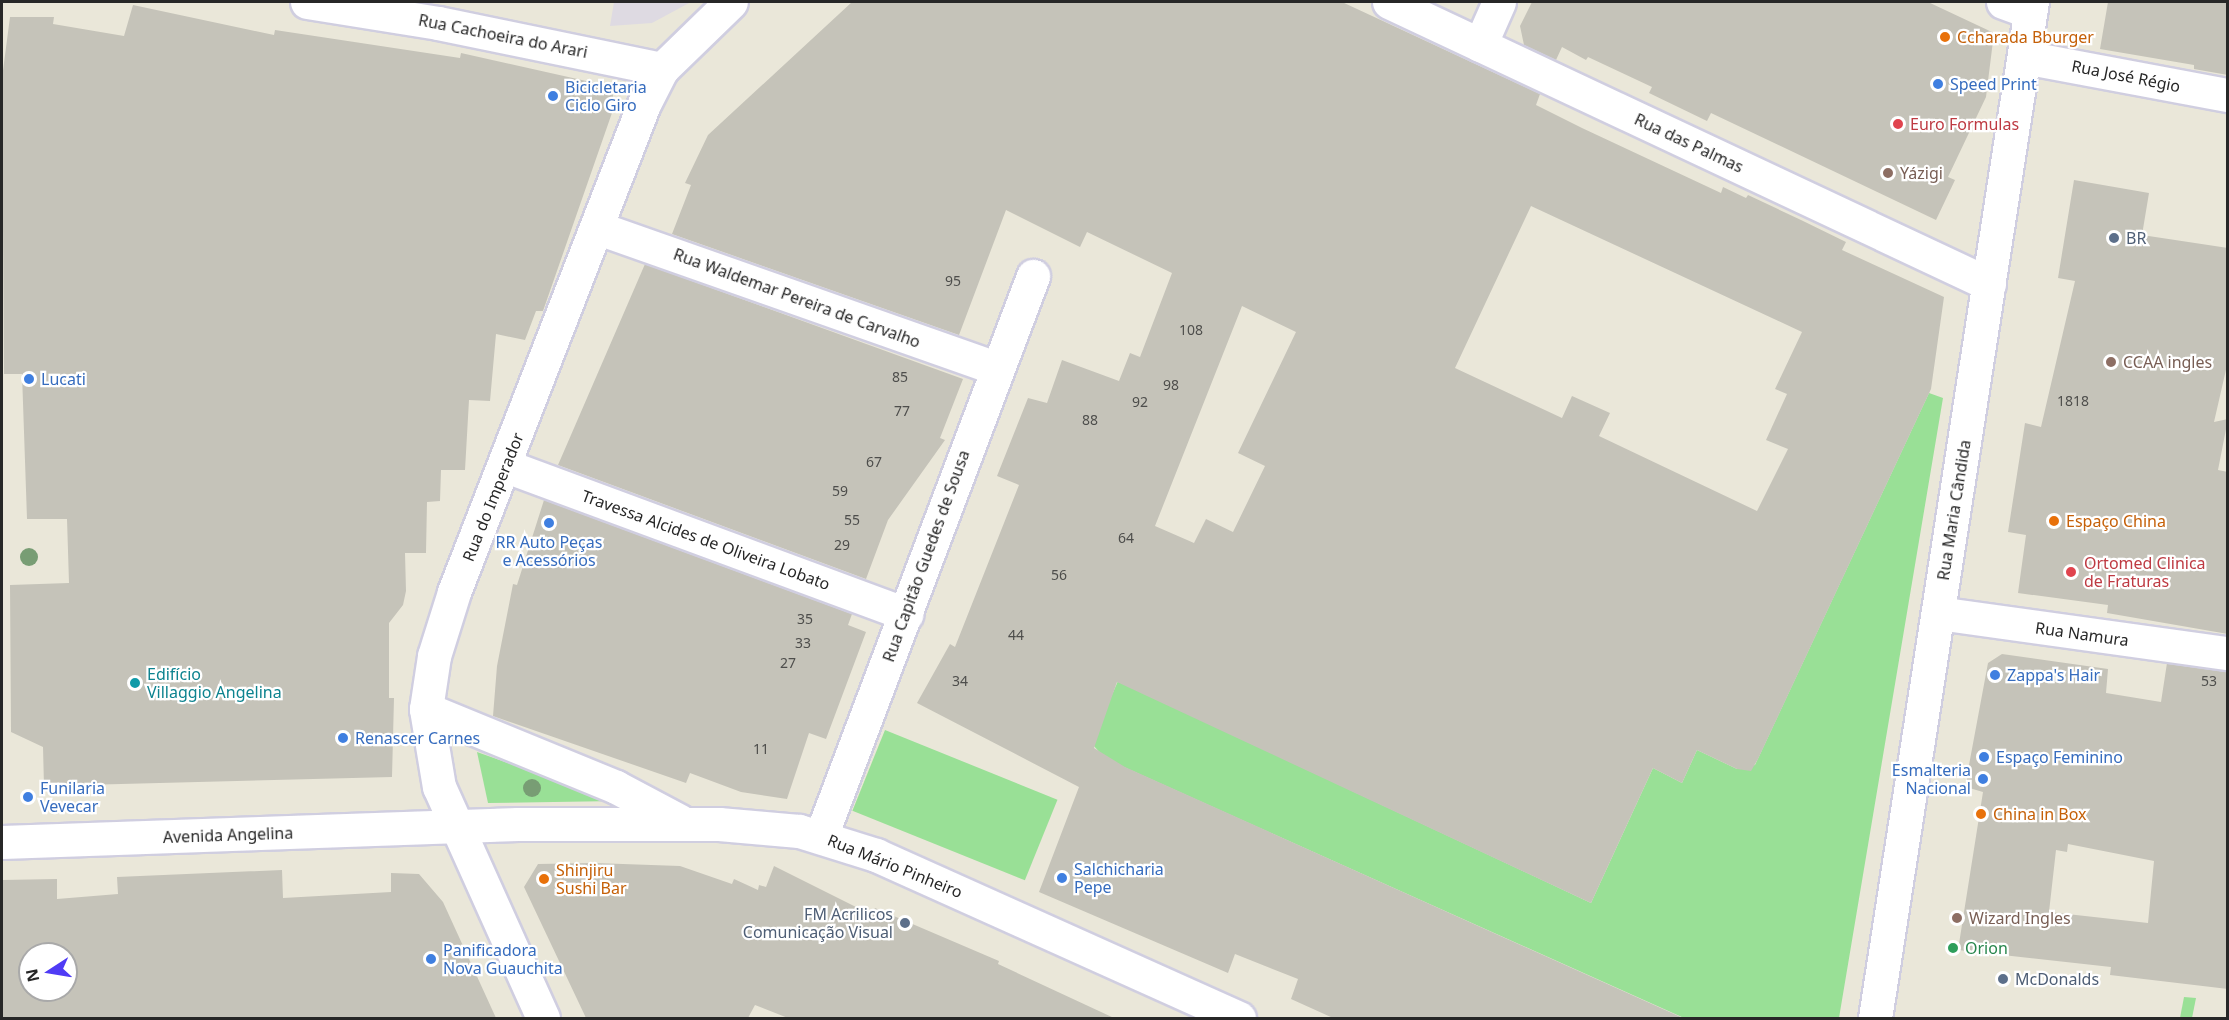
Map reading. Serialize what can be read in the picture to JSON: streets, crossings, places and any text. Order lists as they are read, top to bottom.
{
  "streets": {
    "street": [
      "Rua Cachoeira do Arari",
      "Rua José Régio",
      "Rua das Palmas",
      "Rua Waldemar Pereira de Carvalho",
      "Rua do Imperador",
      "Rua Maria Cândida",
      "Travessa Alcides de Oliveira Lobato",
      "Rua Capitão Guedes de Sousa",
      "Rua Namura",
      "Avenida Angelina",
      "Rua Mário Pinheiro"
    ]
  },
  "crossings": [
    ["Rua Cachoeira do Arari", "Rua do Imperador"],
    ["Rua José Régio", "Rua Maria Cândida"],
    ["Rua das Palmas", "Rua Maria Cândida"],
    ["Rua Waldemar Pereira de Carvalho", "Rua do Imperador"],
    ["Rua Waldemar Pereira de Carvalho", "Rua Capitão Guedes de Sousa"],
    ["Rua do Imperador", "Travessa Alcides de Oliveira Lobato"],
    ["Rua do Imperador", "Avenida Angelina"],
    ["Rua do Imperador", "Rua Mário Pinheiro"],
    ["Rua Maria Cândida", "Rua Namura"],
    ["Travessa Alcides de Oliveira Lobato", "Rua Capitão Guedes de Sousa"],
    ["Rua Capitão Guedes de Sousa", "Rua Mário Pinheiro"],
    ["Avenida Angelina", "Rua Mário Pinheiro"]
  ],
  "places": [
    "Ccharada Bburger",
    "Speed Print",
    "Bicicletaria Ciclo Giro",
    "Euro Formulas",
    "Yázigi",
    "BR",
    "CCAA ingles",
    "Lucati",
    "Espaço China",
    "RR Auto Peças e Acessórios",
    "Ortomed Clinica de Fraturas",
    "Zappa's Hair",
    "Edifício Villaggio Angelina",
    "Renascer Carnes",
    "Espaço Feminino",
    "Esmalteria Nacional",
    "Funilaria Vevecar",
    "China in Box",
    "Salchicharia Pepe",
    "Shinjiru Sushi Bar",
    "Wizard Ingles",
    "FM Acrilicos Comunicação Visual",
    "Orion",
    "Panificadora Nova Guauchita",
    "McDonalds"
  ],
  "house_numbers": [
    "95",
    "108",
    "85",
    "98",
    "1818",
    "92",
    "77",
    "88",
    "67",
    "59",
    "55",
    "64",
    "29",
    "56",
    "35",
    "44",
    "33",
    "27",
    "34",
    "53",
    "11"
  ],
  "north": "left"
}
